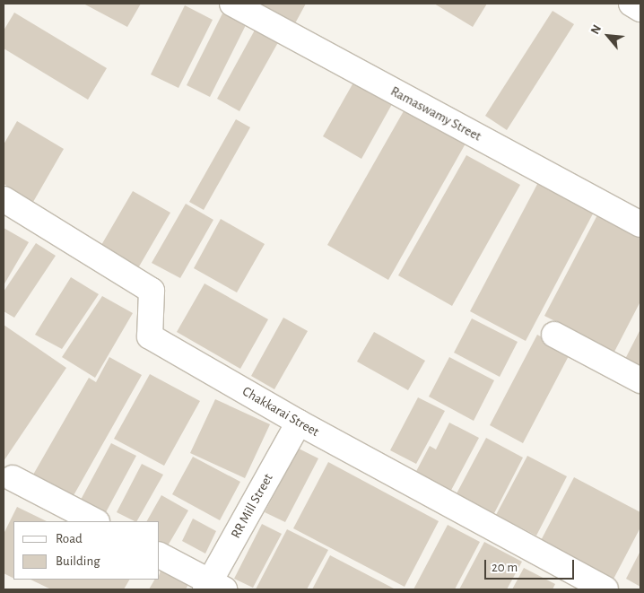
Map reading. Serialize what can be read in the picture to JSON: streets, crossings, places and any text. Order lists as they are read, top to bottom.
{
  "streets": {
    "street": ["Ramaswamy Street", "Chakkarai Street", "RR Mill Street"]
  },
  "crossings": [
    ["Chakkarai Street", "RR Mill Street"]
  ],
  "legend": ["Road", "Building"],
  "scale_bar": "20 m",
  "north": "top left"
}
